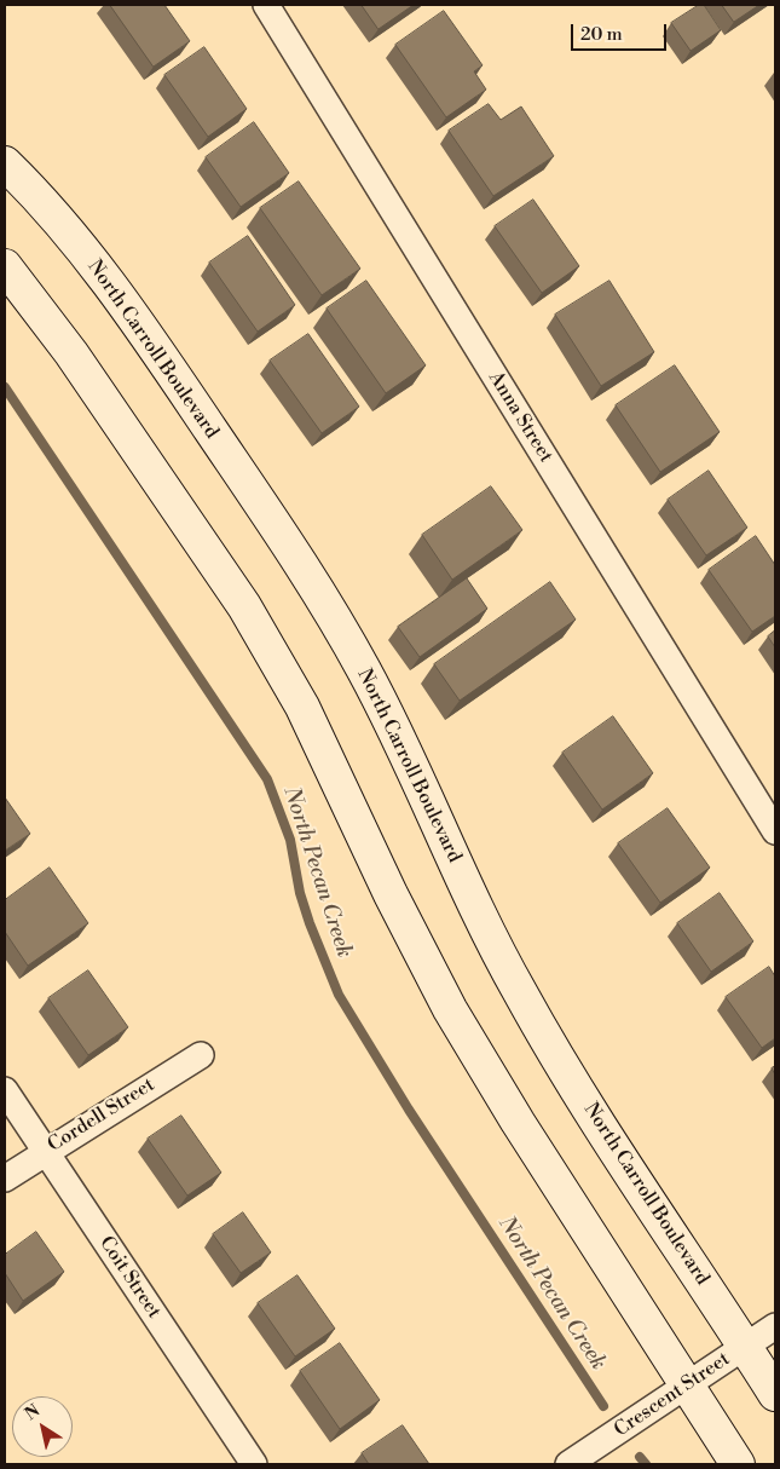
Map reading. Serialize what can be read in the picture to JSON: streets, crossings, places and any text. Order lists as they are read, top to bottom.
{
  "streets": {
    "main road": ["North Carroll Boulevard"],
    "street": [
      "Anna Street",
      "Cordell Street",
      "Coit Street",
      "Crescent Street"
    ]
  },
  "crossings": [
    ["North Carroll Boulevard", "Crescent Street"],
    ["Cordell Street", "Coit Street"]
  ],
  "water": ["North Pecan Creek"],
  "scale_bar": "20 m",
  "north": "top left"
}
